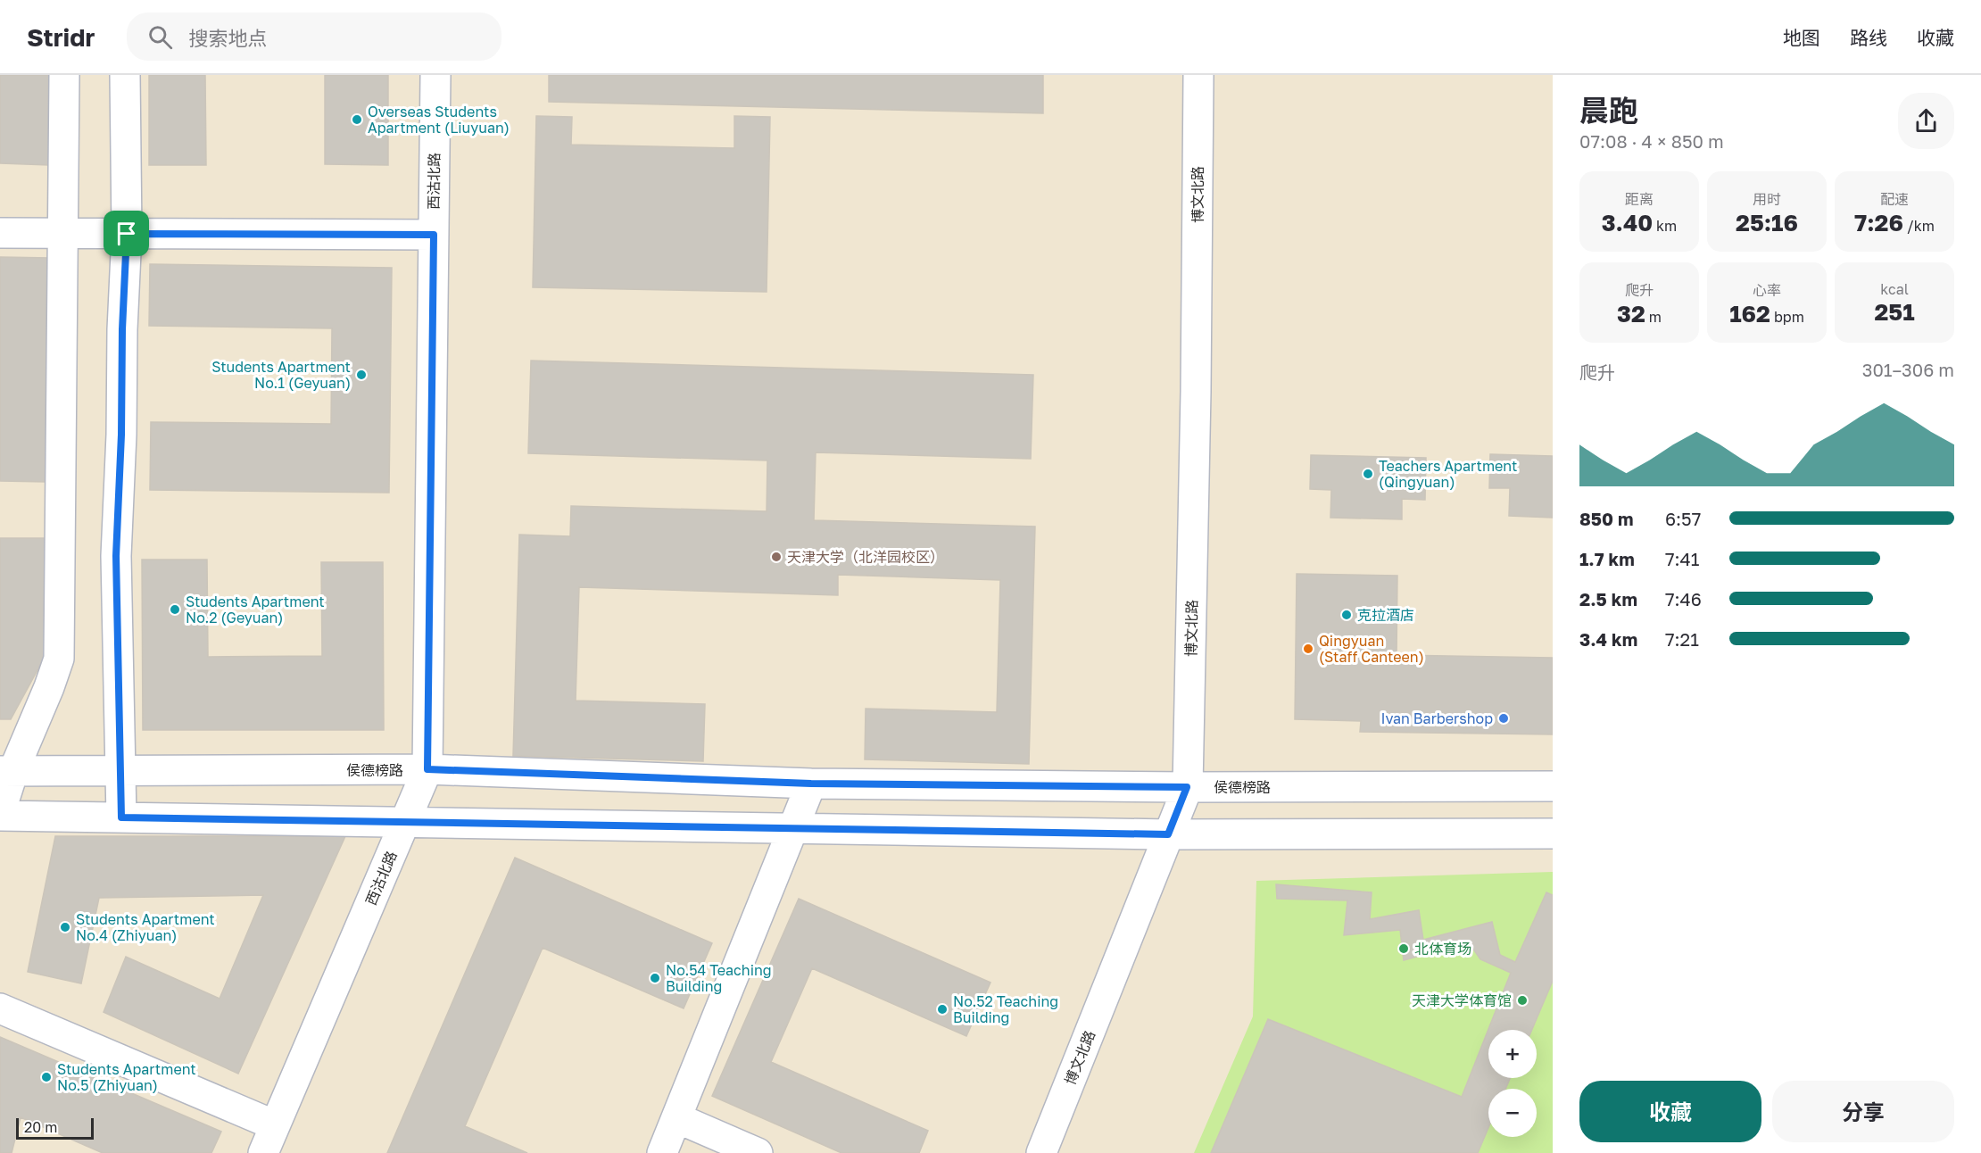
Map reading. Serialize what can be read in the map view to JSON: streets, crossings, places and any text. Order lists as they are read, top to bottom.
{
  "streets": {
    "street": ["西沽北路", "博文北路", "侯德榜路"]
  },
  "crossings": [
    ["西沽北路", "侯德榜路"],
    ["博文北路", "侯德榜路"]
  ],
  "places": [
    "Overseas Students Apartment (Liuyuan)",
    "Students Apartment No.1 (Geyuan)",
    "Teachers Apartment (Qingyuan)",
    "天津大学（北洋园校区）",
    "Students Apartment No.2 (Geyuan)",
    "克拉酒店",
    "Qingyuan (Staff Canteen)",
    "Ivan Barbershop",
    "Students Apartment No.4 (Zhiyuan)",
    "北体育场",
    "No.54 Teaching Building",
    "天津大学体育馆",
    "No.52 Teaching Building",
    "Students Apartment No.5 (Zhiyuan)"
  ],
  "scale_bar": "20 m",
  "page": {
    "header": "Stridr",
    "search": "搜索地点",
    "nav": ["地图", "路线", "收藏"],
    "heading": ["晨跑", "07:08 · 4 × 850 m"],
    "stats": [
      ["距离", "3.40 km"],
      ["用时", "25:16"],
      ["配速", "7:26 /km"],
      ["爬升", "32 m"],
      ["心率", "162 bpm"],
      ["kcal", "251"]
    ],
    "chart": ["爬升", "301–306 m"],
    "list": [
      {
        "name": "850 m",
        "note": "6:57"
      },
      {
        "name": "1.7 km",
        "note": "7:41"
      },
      {
        "name": "2.5 km",
        "note": "7:46"
      },
      {
        "name": "3.4 km",
        "note": "7:21"
      }
    ],
    "map_buttons": ["+", "−"],
    "buttons": ["收藏", "分享"],
    "scale": "20 m"
  }
}
